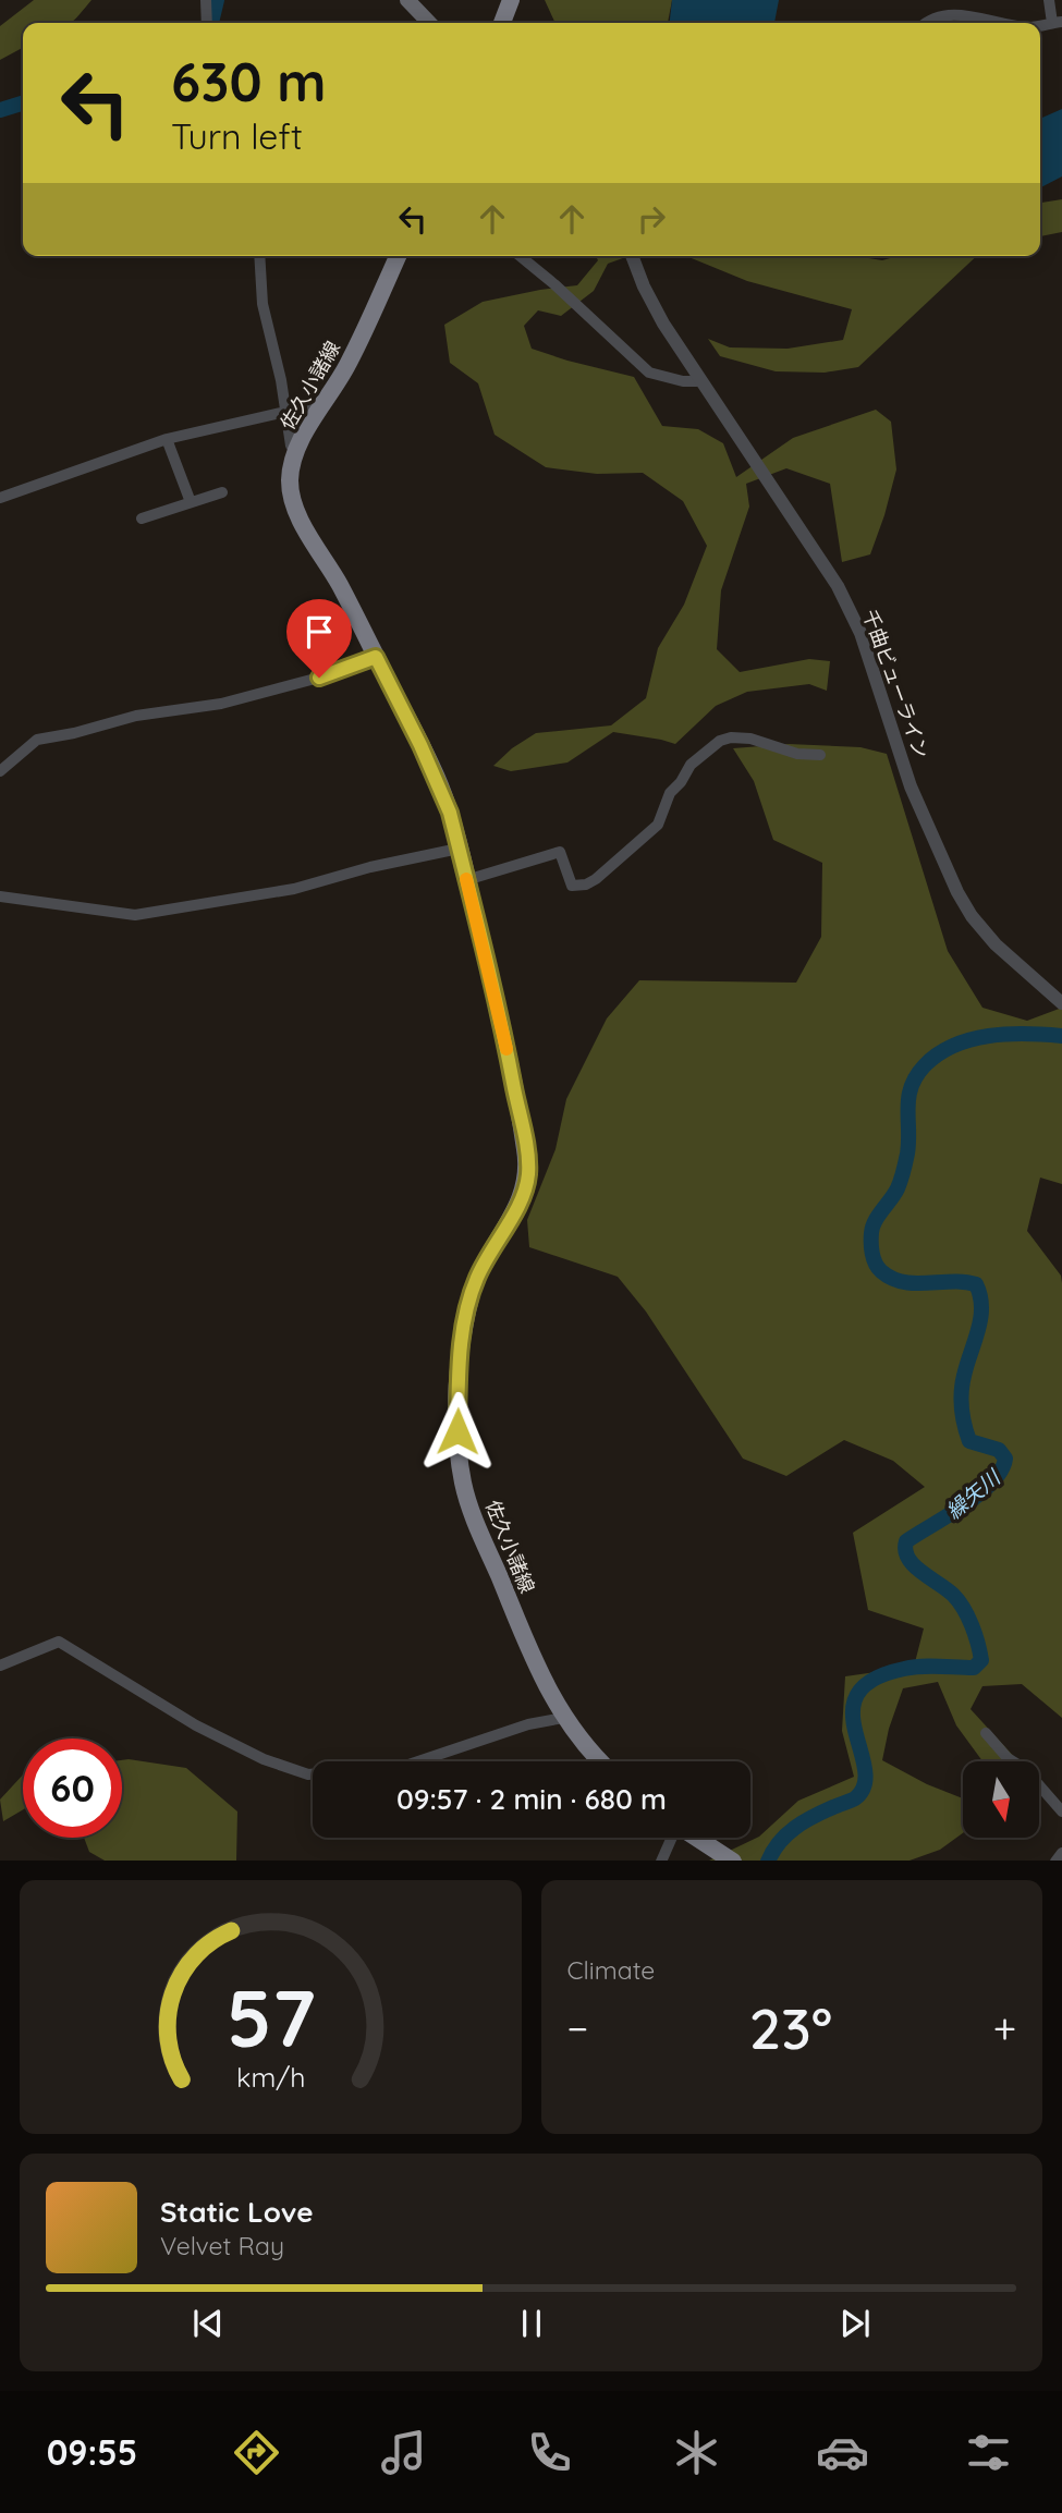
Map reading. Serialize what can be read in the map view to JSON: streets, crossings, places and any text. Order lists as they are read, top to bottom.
{
  "streets": {
    "main road": ["佐久小諸線"],
    "street": ["千曲ビューライン"]
  },
  "water": ["繰矢川"],
  "north": "bottom",
  "page": {
    "turn": ["630 m", "Turn left"],
    "limit": "60",
    "trip": "09:57 · 2 min · 680 m",
    "tile": "Climate",
    "heat": ["−", "23°", "+"],
    "song": ["Static Love", "Velvet Ray"],
    "tabs": "09:55",
    "gauge": ["57", "km/h"]
  }
}
